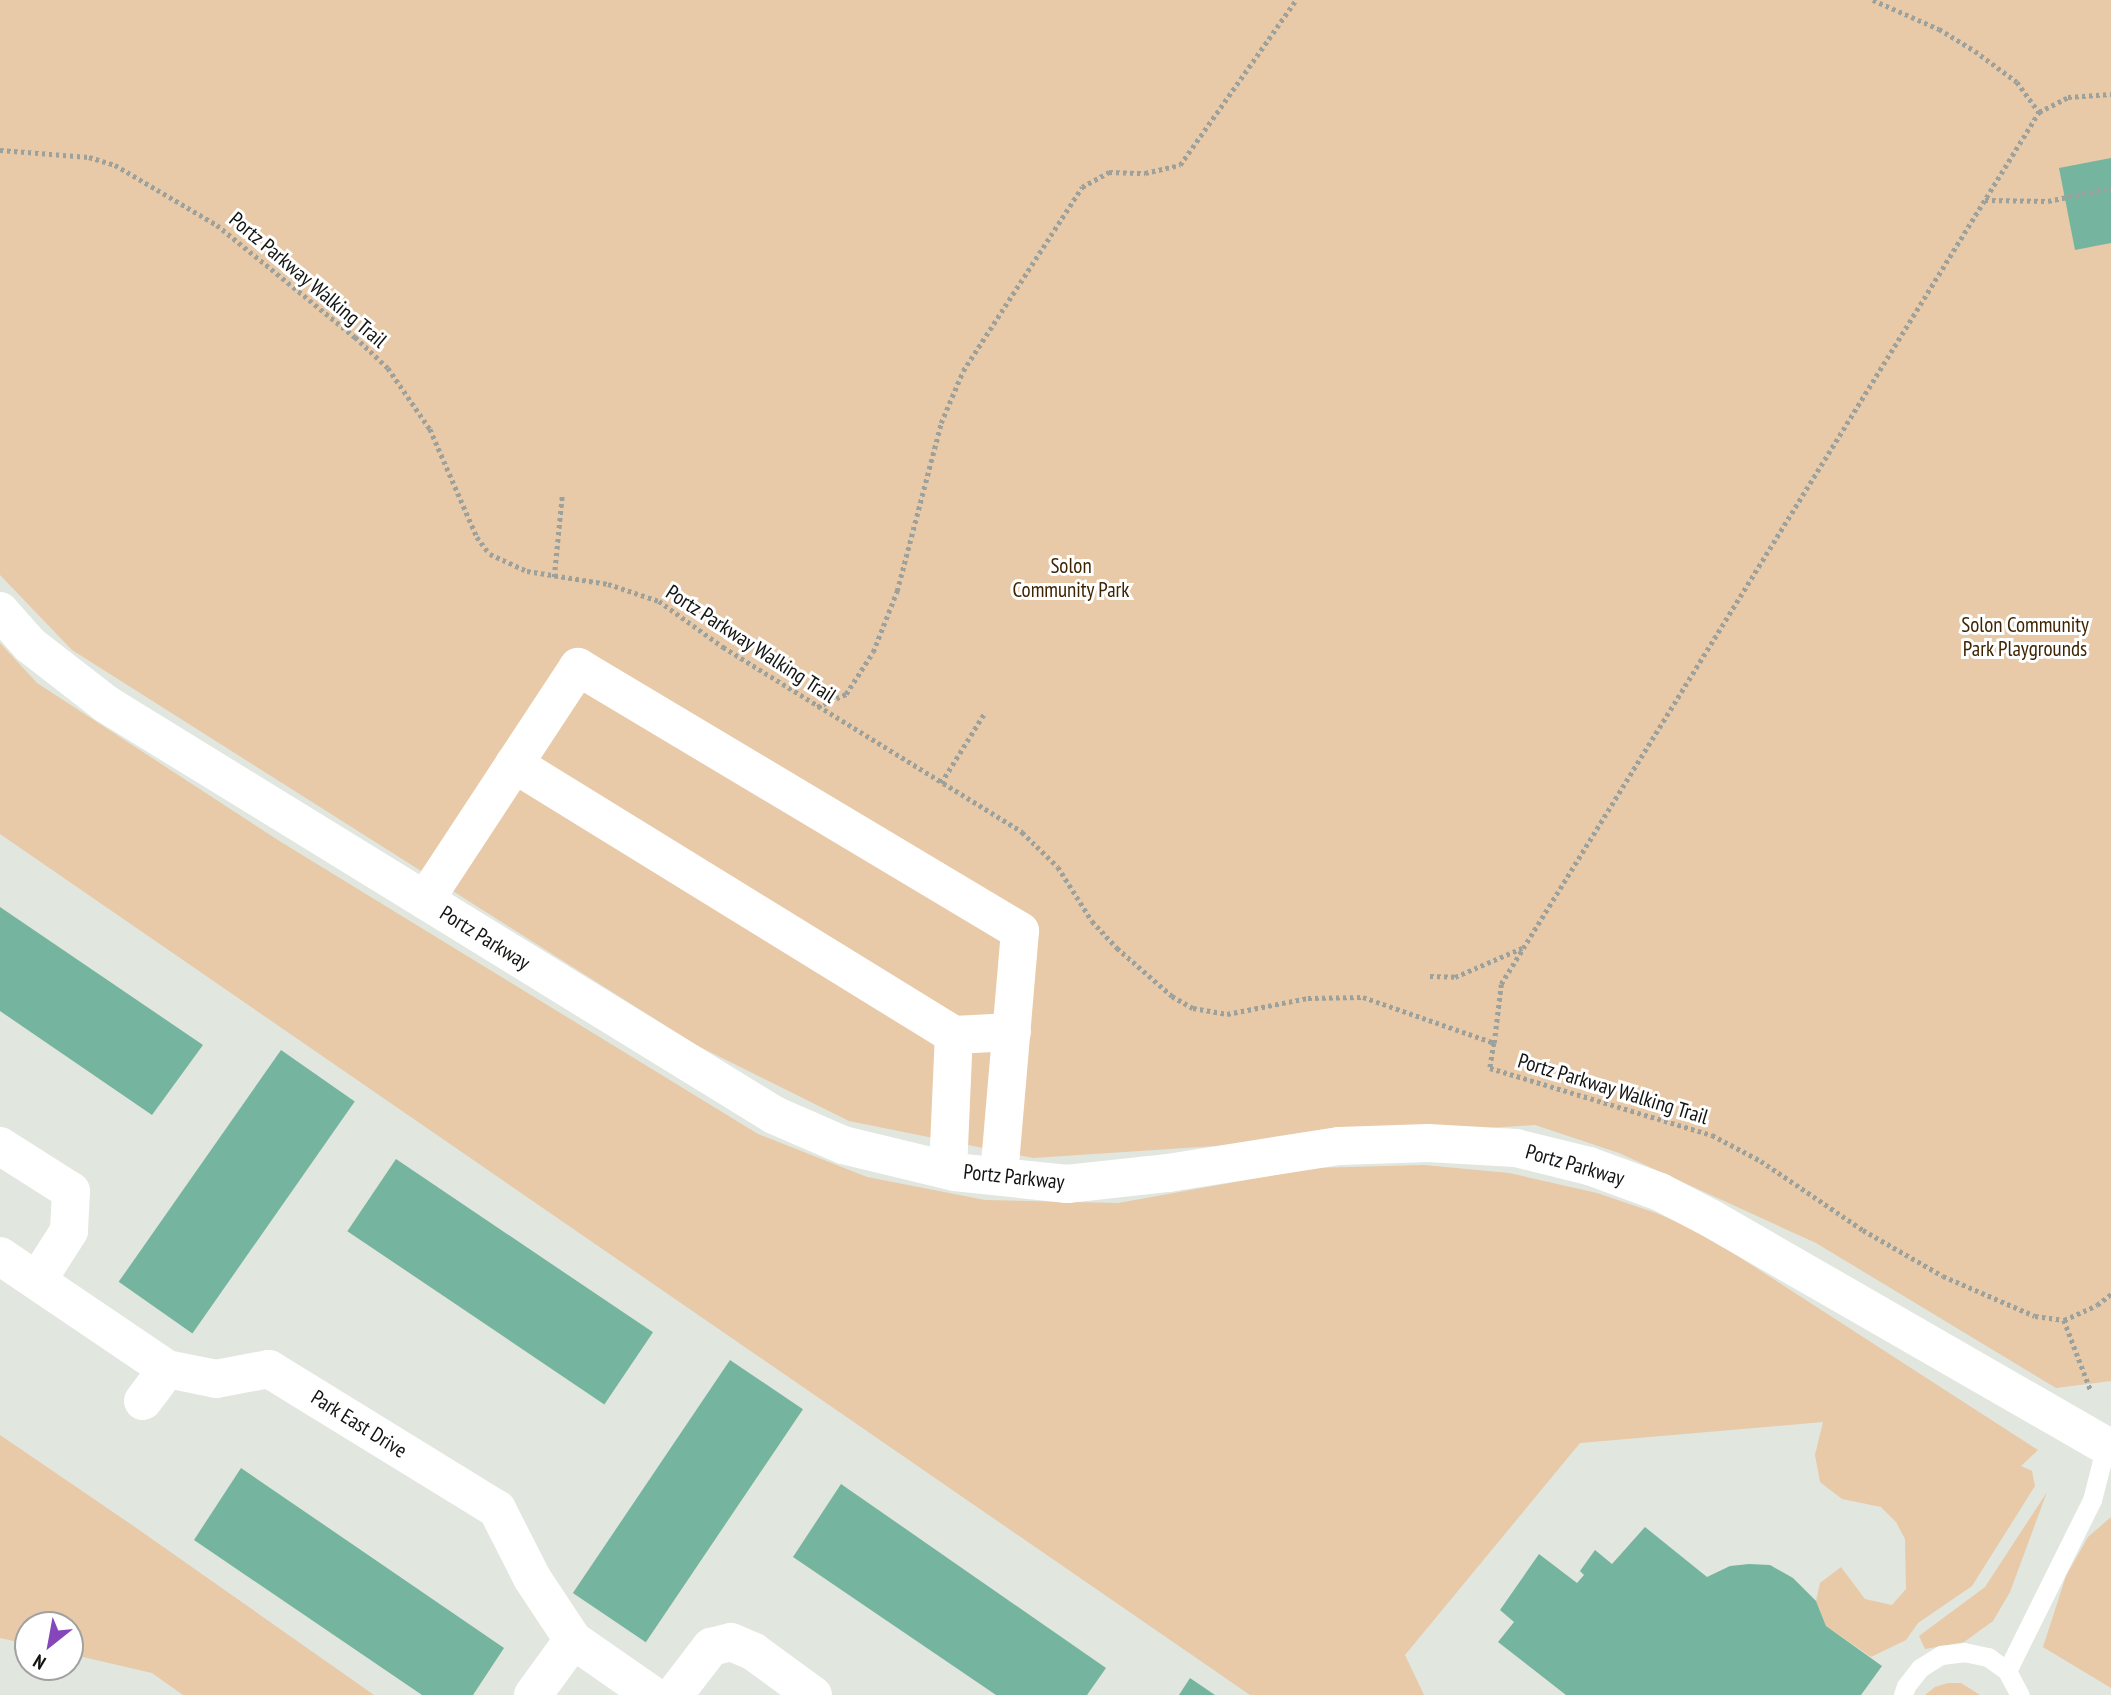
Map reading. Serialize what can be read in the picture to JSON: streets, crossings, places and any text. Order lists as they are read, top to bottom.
{
  "streets": {
    "street": ["Portz Parkway", "Park East Drive"],
    "path": ["Portz Parkway Walking Trail"]
  },
  "parks": ["Solon Community Park", "Solon Community Park Playgrounds"],
  "north": "bottom left"
}
